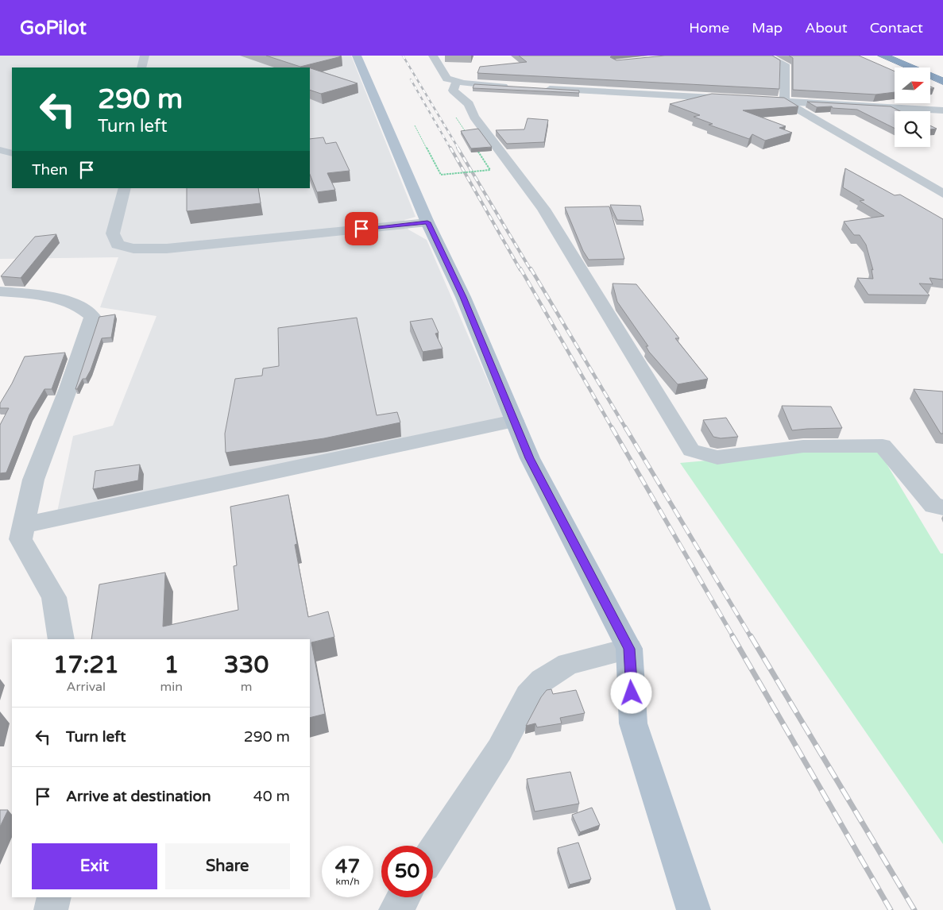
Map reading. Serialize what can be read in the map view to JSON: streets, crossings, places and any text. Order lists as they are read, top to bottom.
{
  "north": "right",
  "page": {
    "header": "GoPilot",
    "nav": [
      "Home",
      "Map",
      "About",
      "Contact"
    ],
    "turn": ["290 m", "Turn left"],
    "then": "Then",
    "eta": [
      "17:21",
      "Arrival",
      "1",
      "min",
      "330",
      "m"
    ],
    "list": [
      {
        "name": "Turn left",
        "value": "290 m"
      },
      {
        "name": "Arrive at destination",
        "value": "40 m"
      }
    ],
    "buttons": ["Exit", "Share"],
    "speed": "47 km/h",
    "limit": "50"
  }
}
